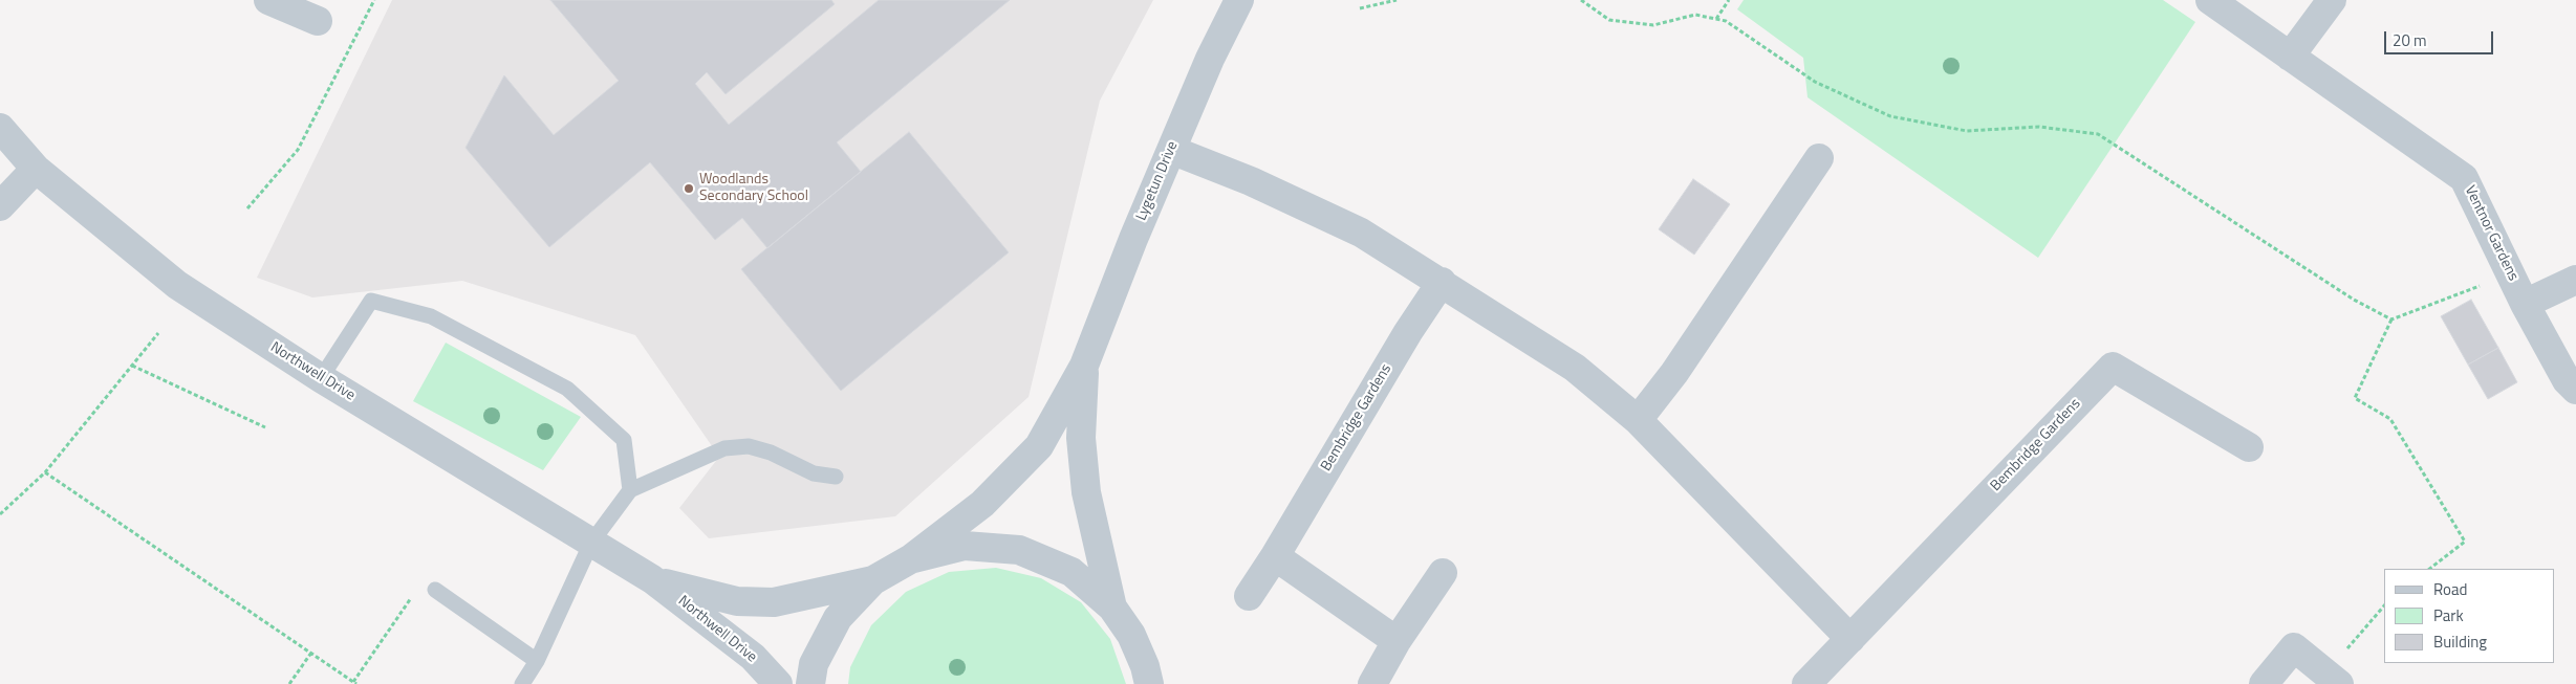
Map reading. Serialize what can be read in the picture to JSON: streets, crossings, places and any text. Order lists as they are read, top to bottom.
{
  "streets": {
    "street": [
      "Lygetun Drive",
      "Ventnor Gardens",
      "Northwell Drive",
      "Bembridge Gardens"
    ]
  },
  "places": ["Woodlands Secondary School"],
  "legend": ["Road", "Park", "Building"],
  "scale_bar": "20 m"
}
